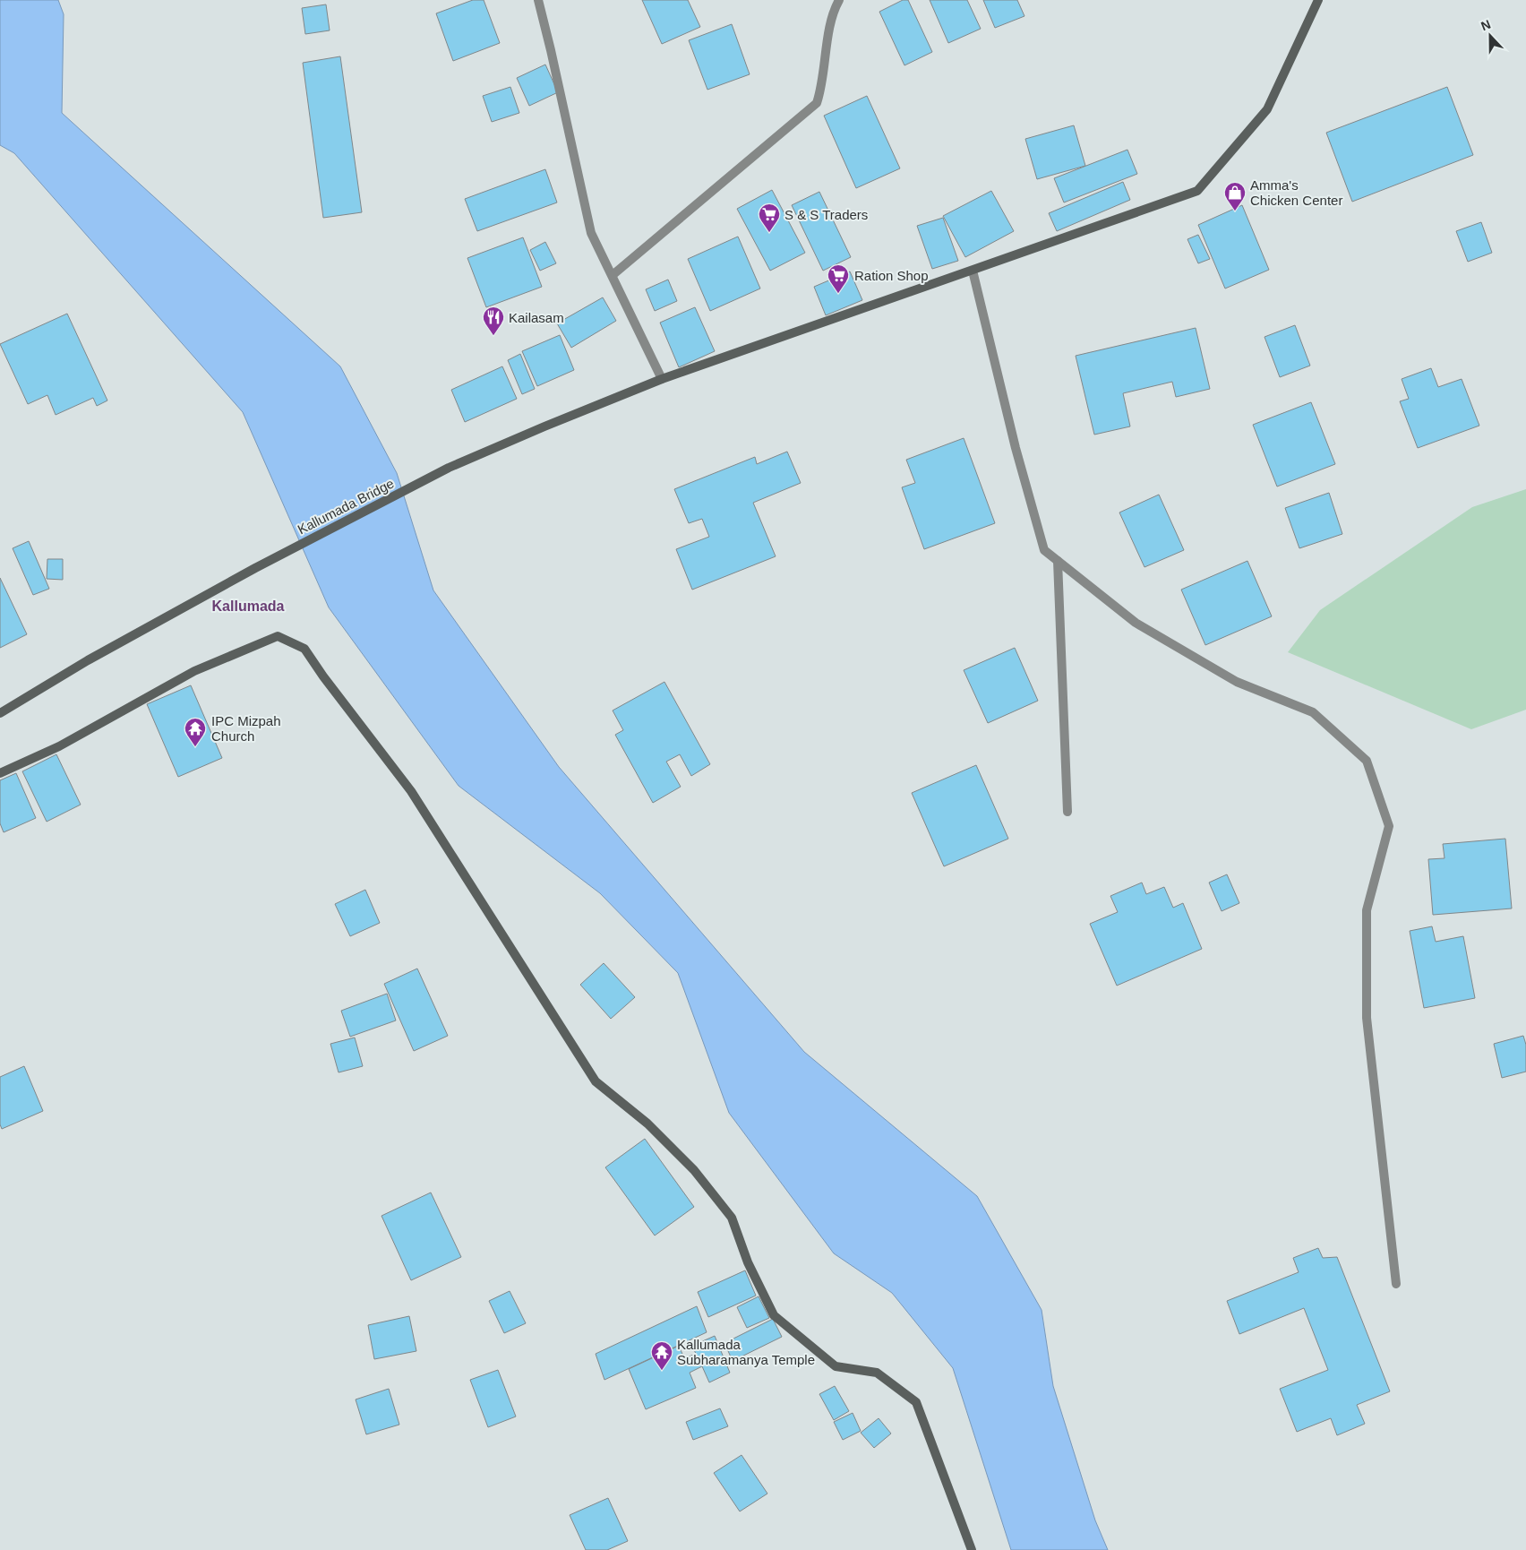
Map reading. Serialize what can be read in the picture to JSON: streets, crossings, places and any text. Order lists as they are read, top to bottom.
{
  "streets": {
    "main road": ["Kallumada Bridge"]
  },
  "districts": ["Kallumada"],
  "places": {
    "shop": ["Amma's Chicken Center"],
    "supermarket": ["S & S Traders", "Ration Shop"],
    "restaurant": ["Kailasam"],
    "temple": ["IPC Mizpah Church", "Kallumada Subharamanya Temple"]
  },
  "north": "top"
}
